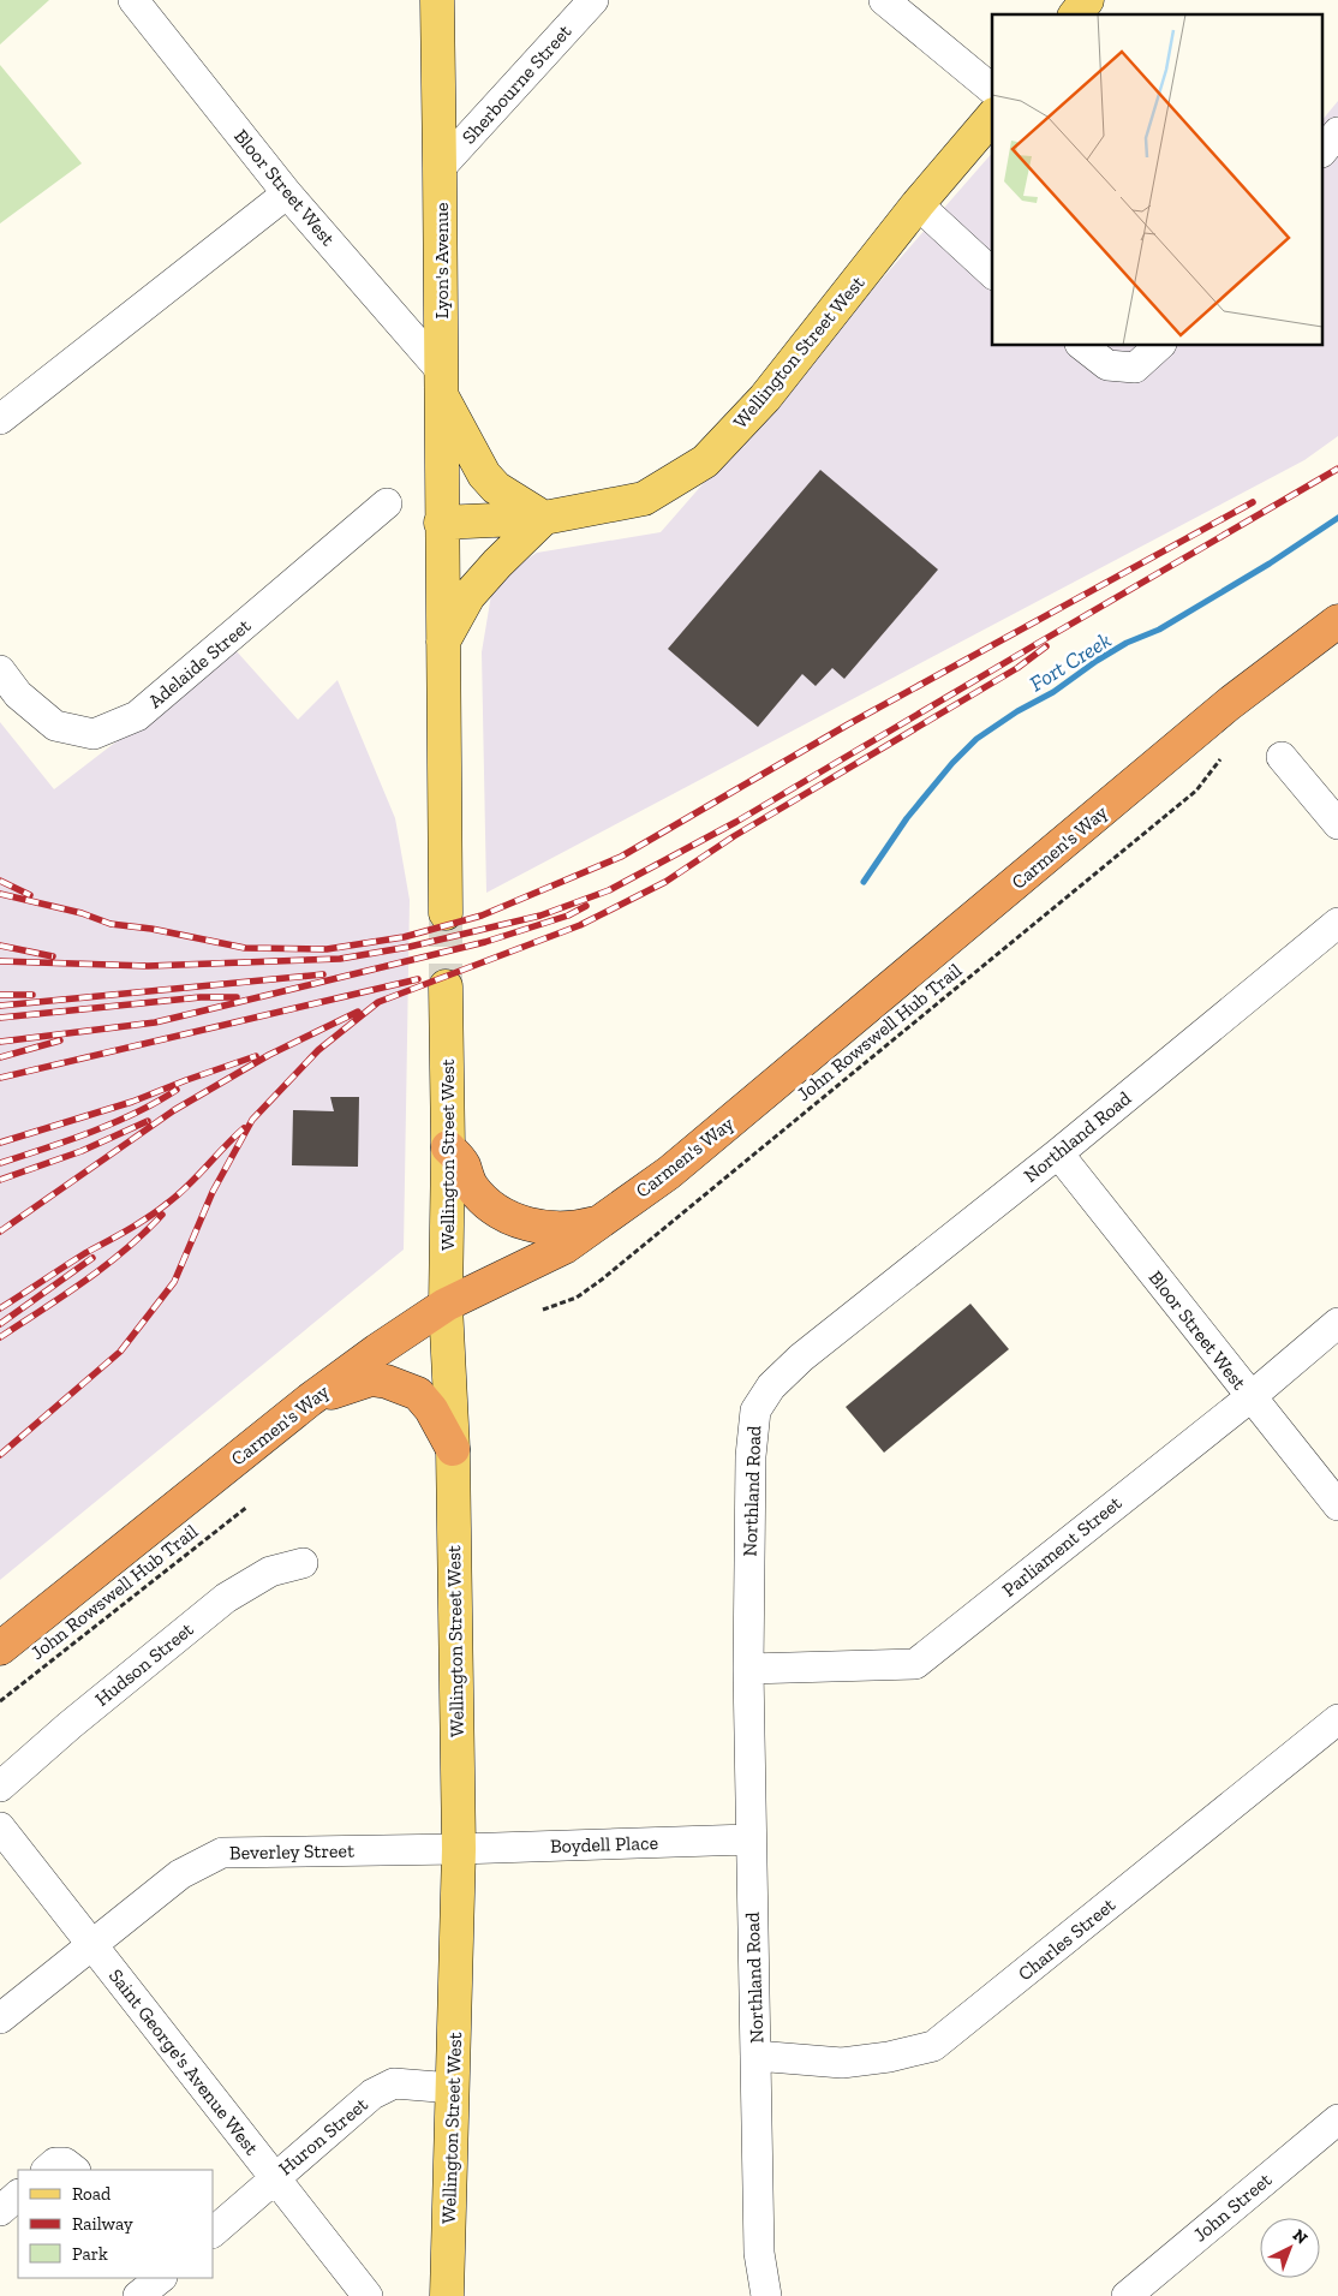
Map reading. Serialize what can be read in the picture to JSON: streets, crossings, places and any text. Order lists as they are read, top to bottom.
{
  "streets": {
    "highway": ["Carmen's Way"],
    "main road": ["Lyon's Avenue", "Wellington Street West"],
    "street": [
      "Sherbourne Street",
      "Bloor Street West",
      "Adelaide Street",
      "Northland Road",
      "Parliament Street",
      "Hudson Street",
      "Boydell Place",
      "Beverley Street",
      "Charles Street",
      "Saint George's Avenue West",
      "Huron Street",
      "John Street"
    ],
    "path": ["John Rowswell Hub Trail"]
  },
  "crossings": [
    ["Sherbourne Street", "Lyon's Avenue"],
    ["Bloor Street West", "Lyon's Avenue"],
    ["Bloor Street West", "Northland Road"],
    ["Bloor Street West", "Parliament Street"],
    ["Lyon's Avenue", "Wellington Street West"],
    ["Wellington Street West", "Carmen's Way"],
    ["Wellington Street West", "Boydell Place"],
    ["Wellington Street West", "Beverley Street"],
    ["Wellington Street West", "Huron Street"],
    ["Northland Road", "Parliament Street"],
    ["Northland Road", "Boydell Place"],
    ["Northland Road", "Charles Street"],
    ["Boydell Place", "Beverley Street"],
    ["Beverley Street", "Saint George's Avenue West"],
    ["Saint George's Avenue West", "Huron Street"]
  ],
  "water": ["Fort Creek"],
  "legend": ["Road", "Railway", "Park"],
  "north": "top right"
}
